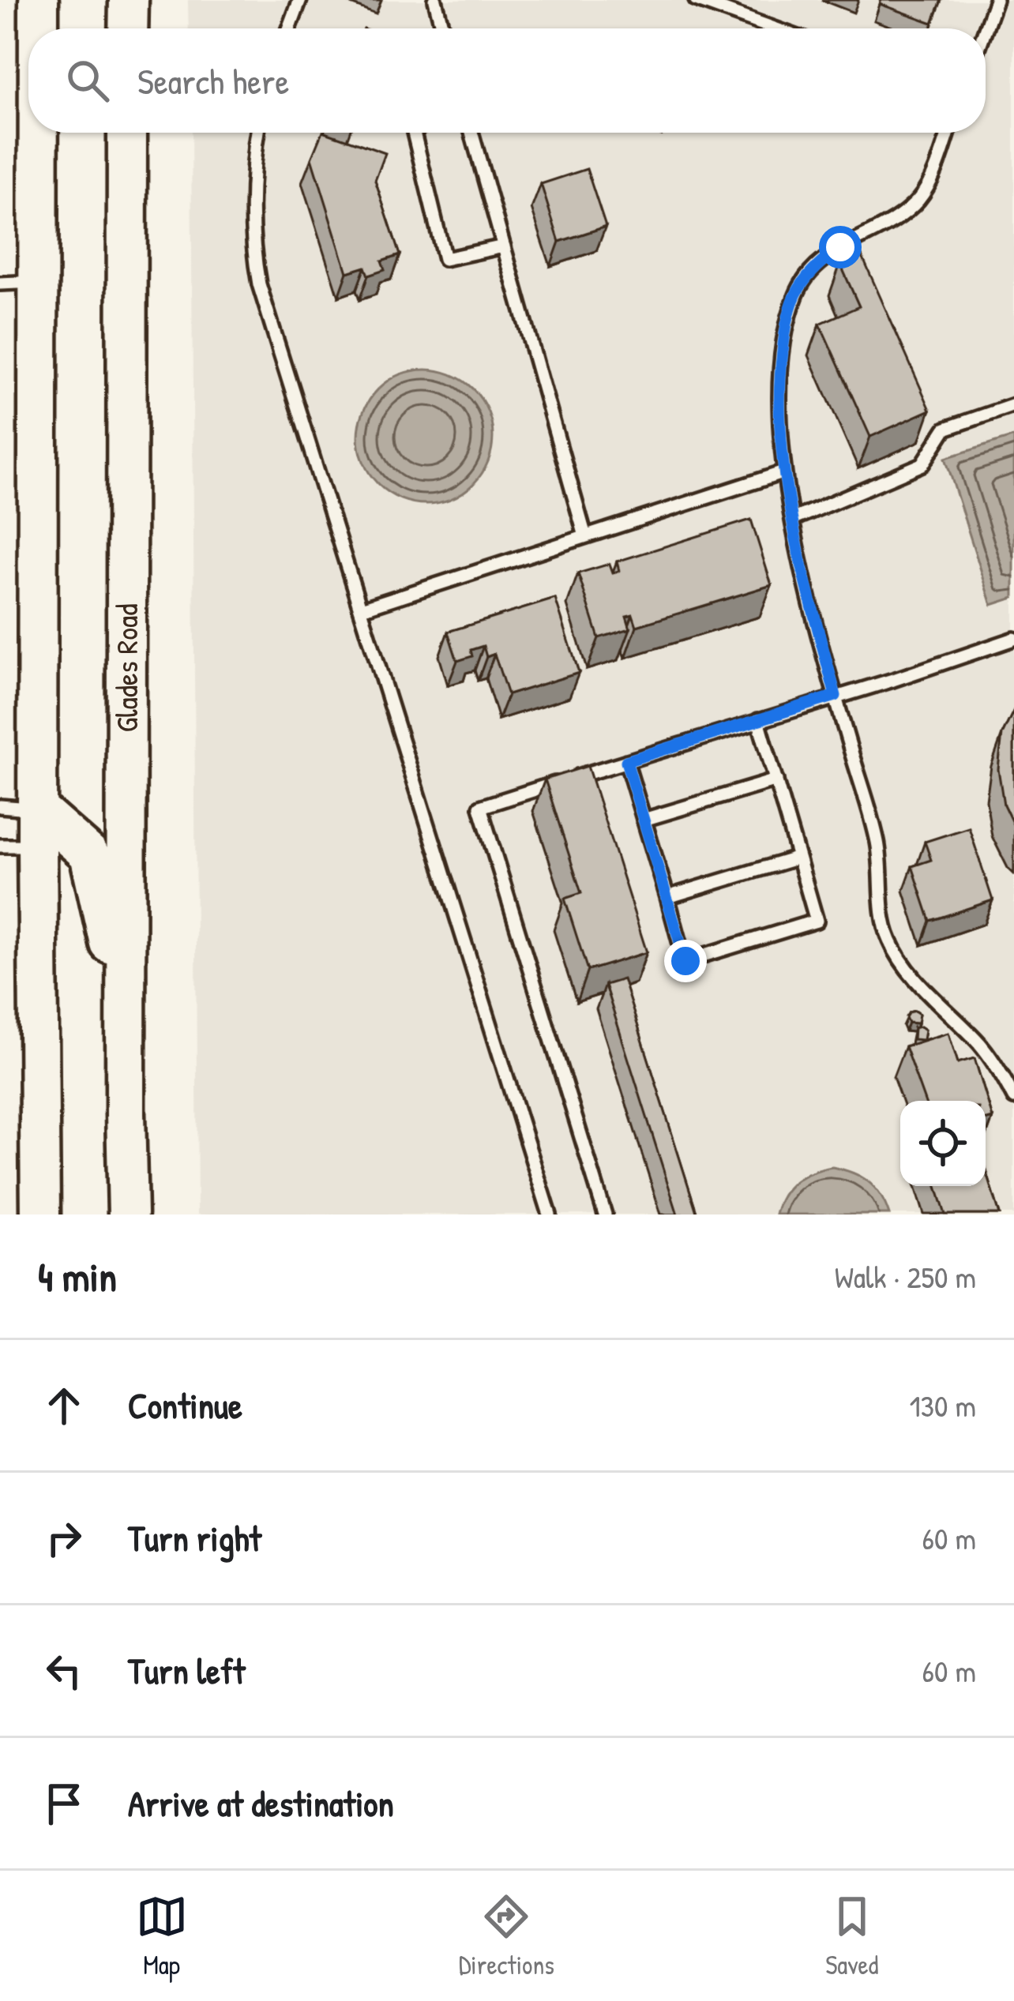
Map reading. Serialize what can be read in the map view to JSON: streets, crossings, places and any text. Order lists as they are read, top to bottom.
{
  "streets": {
    "main road": ["Glades Road"]
  },
  "page": {
    "search": "Search here",
    "heading": ["4 min", "Walk · 250 m"],
    "list": [
      ["Continue", "130 m"],
      ["Turn right", "60 m"],
      ["Turn left", "60 m"],
      "Arrive at destination"
    ],
    "nav": ["Map", "Directions", "Saved"]
  }
}
